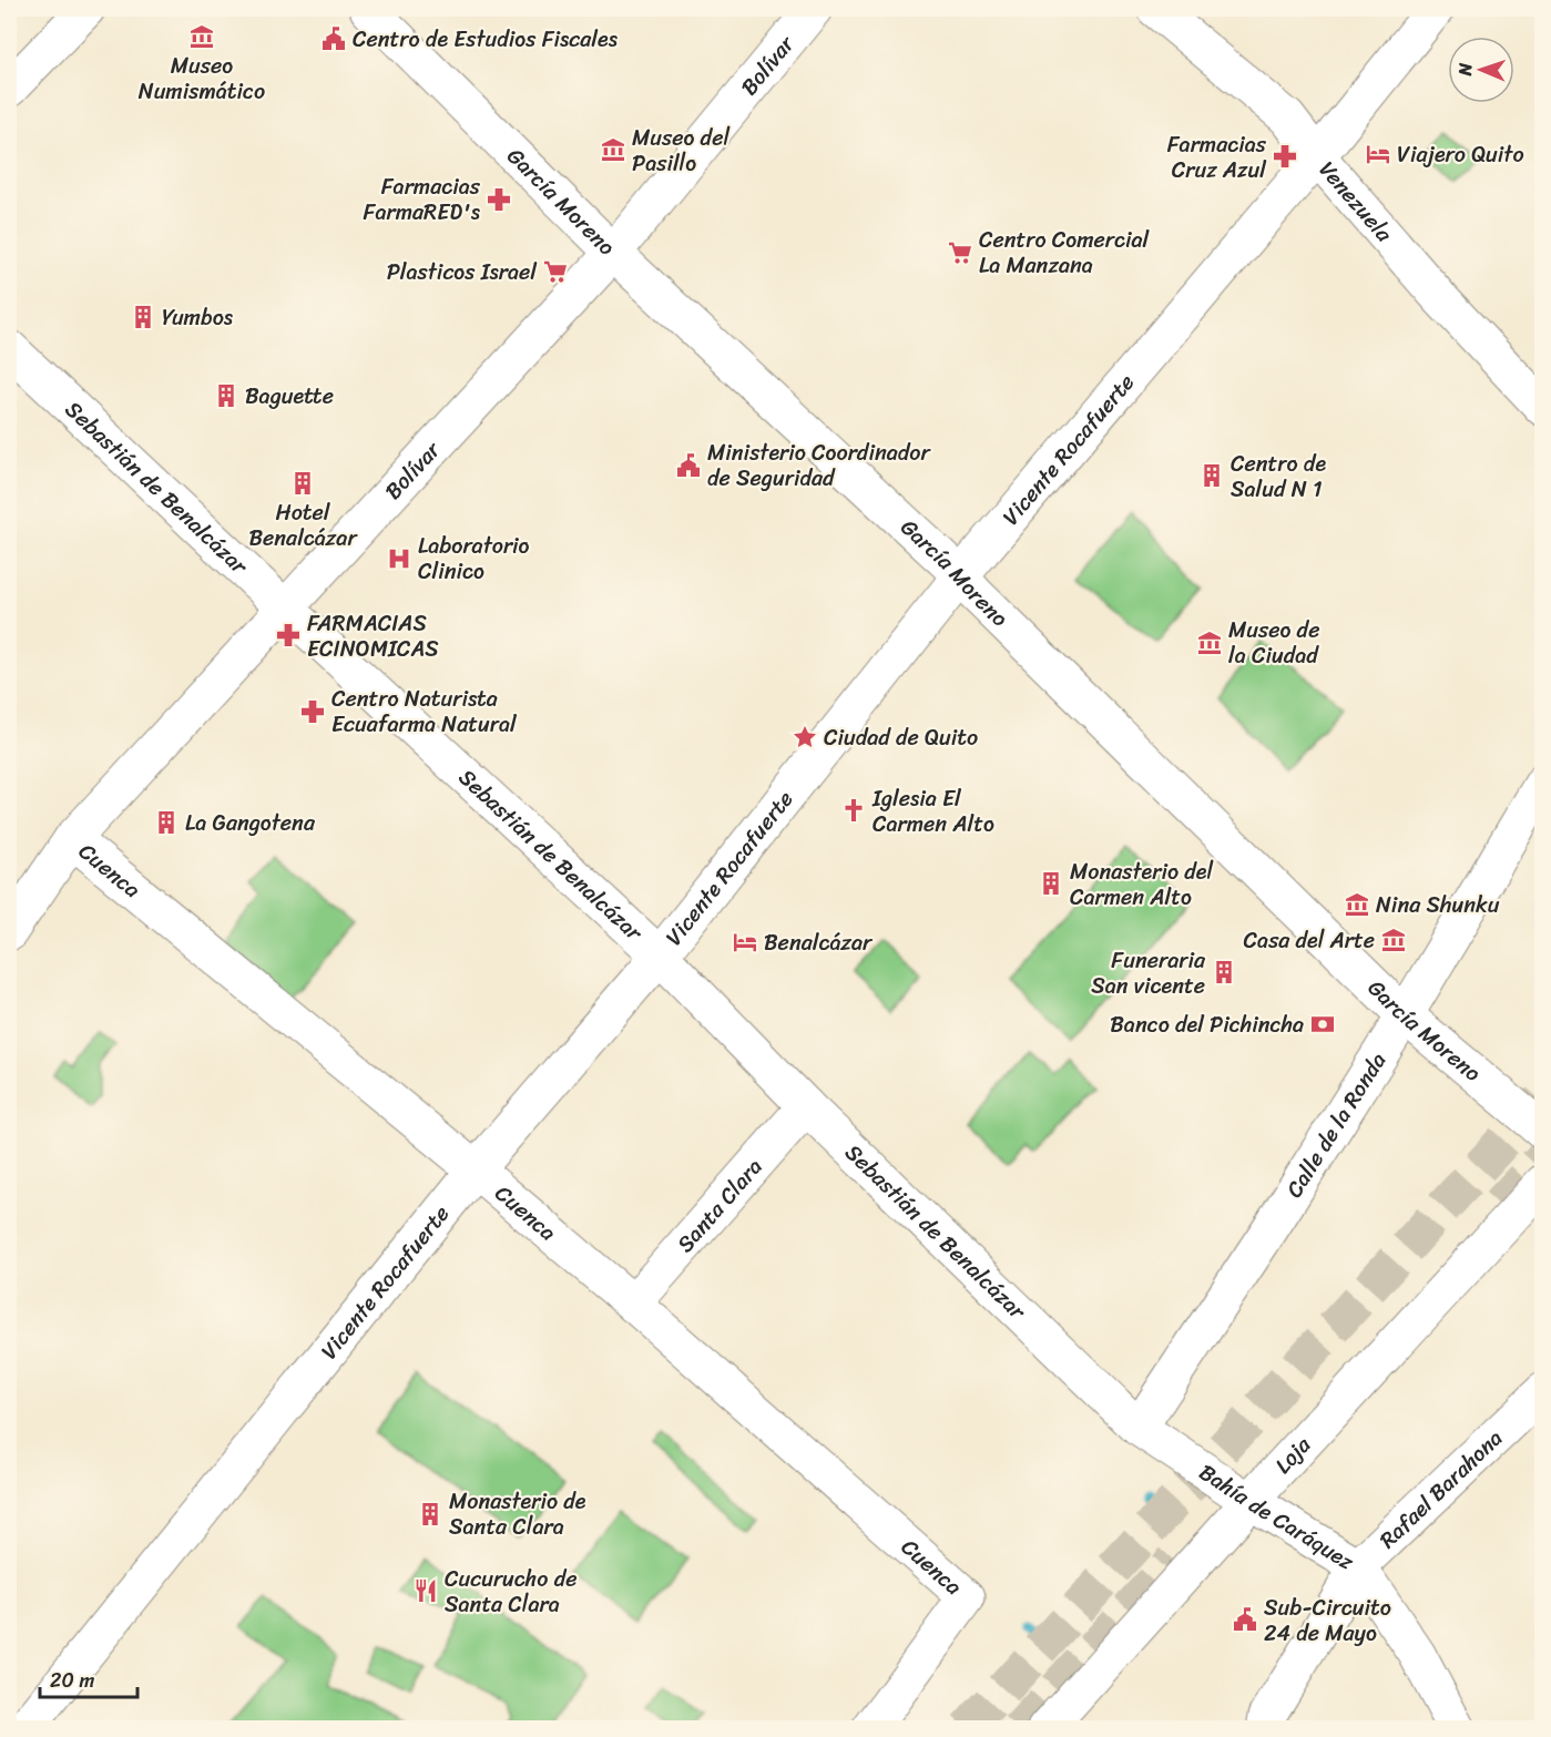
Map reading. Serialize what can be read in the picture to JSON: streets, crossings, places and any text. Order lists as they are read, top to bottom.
{
  "streets": {
    "street": [
      "Bolívar",
      "Venezuela",
      "García Moreno",
      "Vicente Rocafuerte",
      "Sebastián de Benalcázar",
      "Cuenca",
      "Calle de la Ronda",
      "Santa Clara",
      "Loja",
      "Rafael Barahona",
      "Bahía de Caráquez"
    ]
  },
  "crossings": [
    ["Bolívar", "García Moreno"],
    ["Bolívar", "Sebastián de Benalcázar"],
    ["Bolívar", "Cuenca"],
    ["Venezuela", "Vicente Rocafuerte"],
    ["García Moreno", "Vicente Rocafuerte"],
    ["García Moreno", "Calle de la Ronda"],
    ["Vicente Rocafuerte", "Sebastián de Benalcázar"],
    ["Vicente Rocafuerte", "Cuenca"],
    ["Sebastián de Benalcázar", "Calle de la Ronda"],
    ["Sebastián de Benalcázar", "Santa Clara"],
    ["Sebastián de Benalcázar", "Bahía de Caráquez"],
    ["Cuenca", "Santa Clara"],
    ["Calle de la Ronda", "Bahía de Caráquez"],
    ["Loja", "Bahía de Caráquez"],
    ["Rafael Barahona", "Bahía de Caráquez"]
  ],
  "places": {
    "museum": [
      "Museo Numismático",
      "Museo del Pasillo",
      "Museo de la Ciudad",
      "Nina Shunku",
      "Casa del Arte"
    ],
    "public building": ["Centro de Estudios Fiscales", "Ministerio Coordinador de Seguridad", "Sub-Circuito 24 de Mayo"],
    "hotel": ["Viajero Quito", "Benalcázar"],
    "pharmacy": [
      "Farmacias Cruz Azul",
      "Farmacias FarmaRED's",
      "FARMACIAS ECINOMICAS",
      "Centro Naturista Ecuafarma Natural"
    ],
    "supermarket": ["Centro Comercial La Manzana", "Plasticos Israel"],
    "building": [
      "Yumbos",
      "Baguette",
      "Centro de Salud N 1",
      "Hotel Benalcázar",
      "La Gangotena",
      "Monasterio del Carmen Alto",
      "Funeraria San vicente",
      "Monasterio de Santa Clara"
    ],
    "hospital": ["Laboratorio Clinico"],
    "place": ["Ciudad de Quito"],
    "church": ["Iglesia El Carmen Alto"],
    "bank": ["Banco del Pichincha"],
    "restaurant": ["Cucurucho de Santa Clara"]
  },
  "scale_bar": "20 m",
  "north": "left"
}
